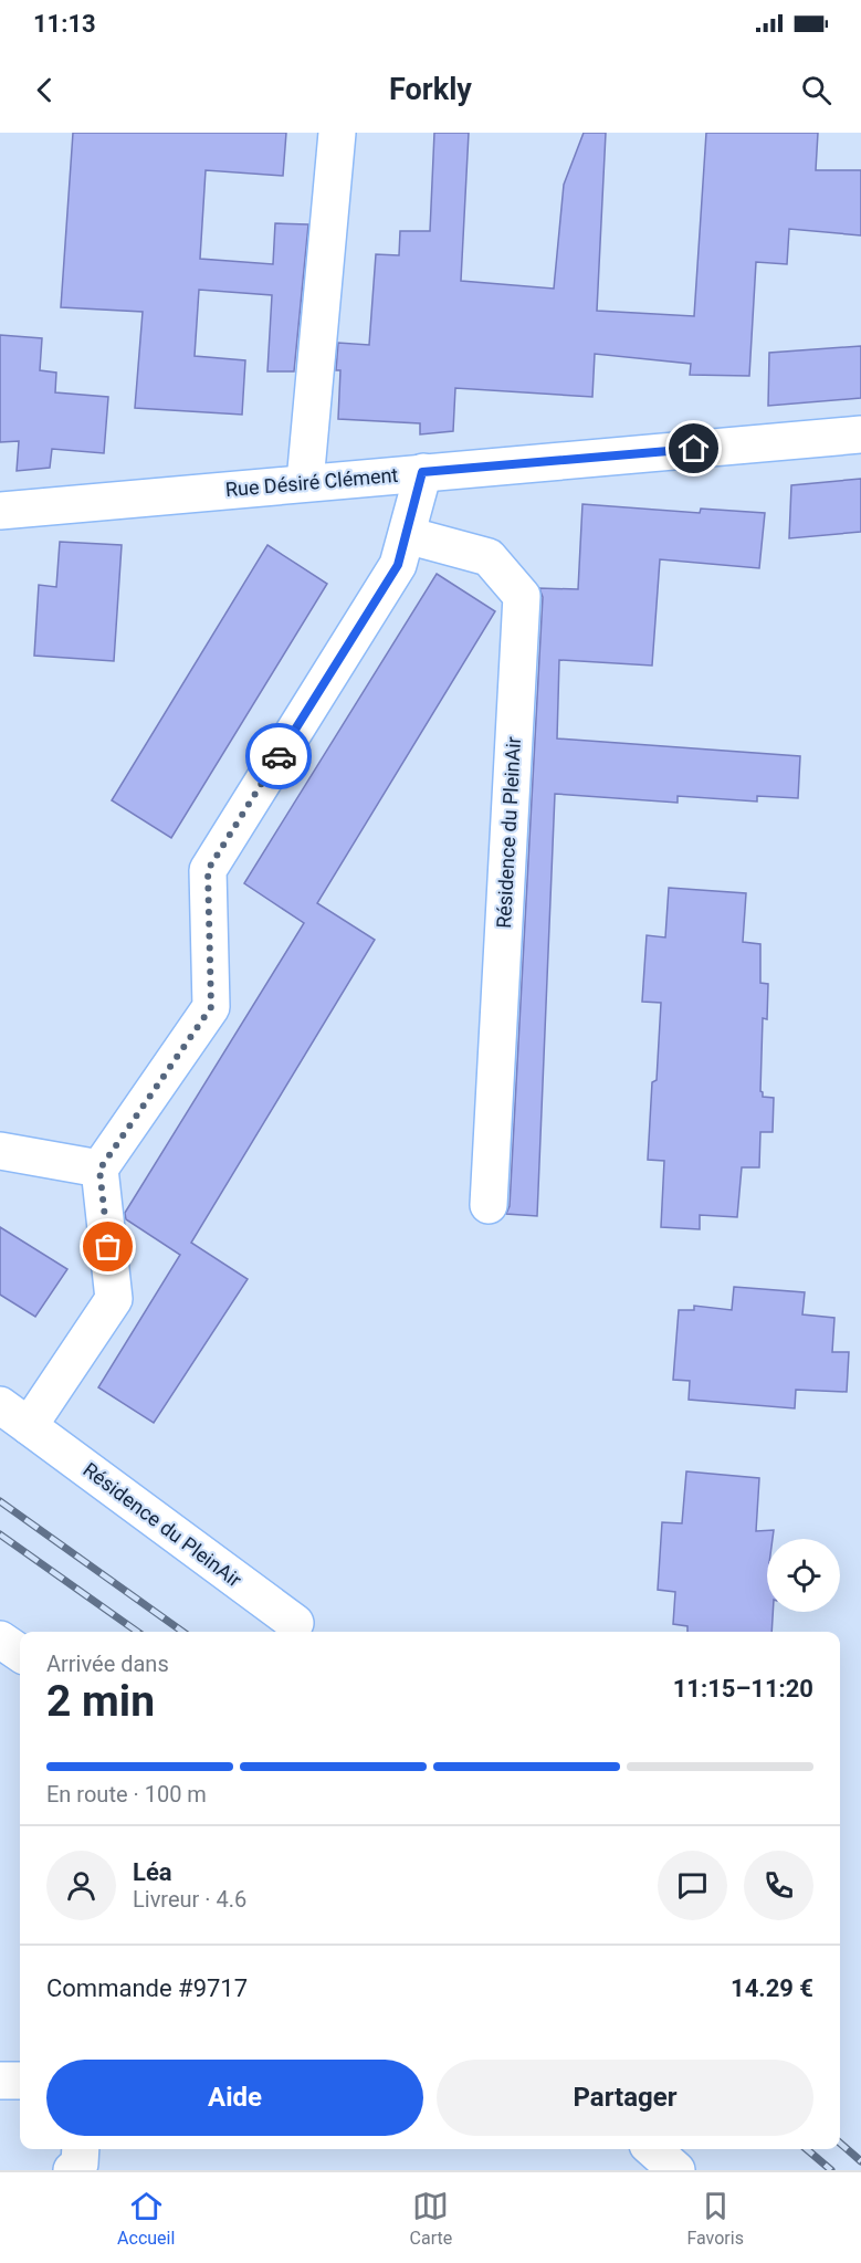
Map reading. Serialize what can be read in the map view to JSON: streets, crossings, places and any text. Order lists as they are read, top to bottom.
{
  "streets": {
    "main road": ["Rue Désiré Clément", "Résidence du PleinAir"]
  },
  "page": {
    "status": "11:13",
    "header": "Forkly",
    "heading": ["2 min", "Arrivée dans", "11:15–11:20"],
    "panel": [
      "Léa",
      "Livreur · 4.6",
      "Commande #9717",
      "14.29 €"
    ],
    "bar": "En route · 100 m",
    "buttons": ["Aide", "Partager"],
    "tabs": ["Accueil", "Carte", "Favoris"]
  }
}
